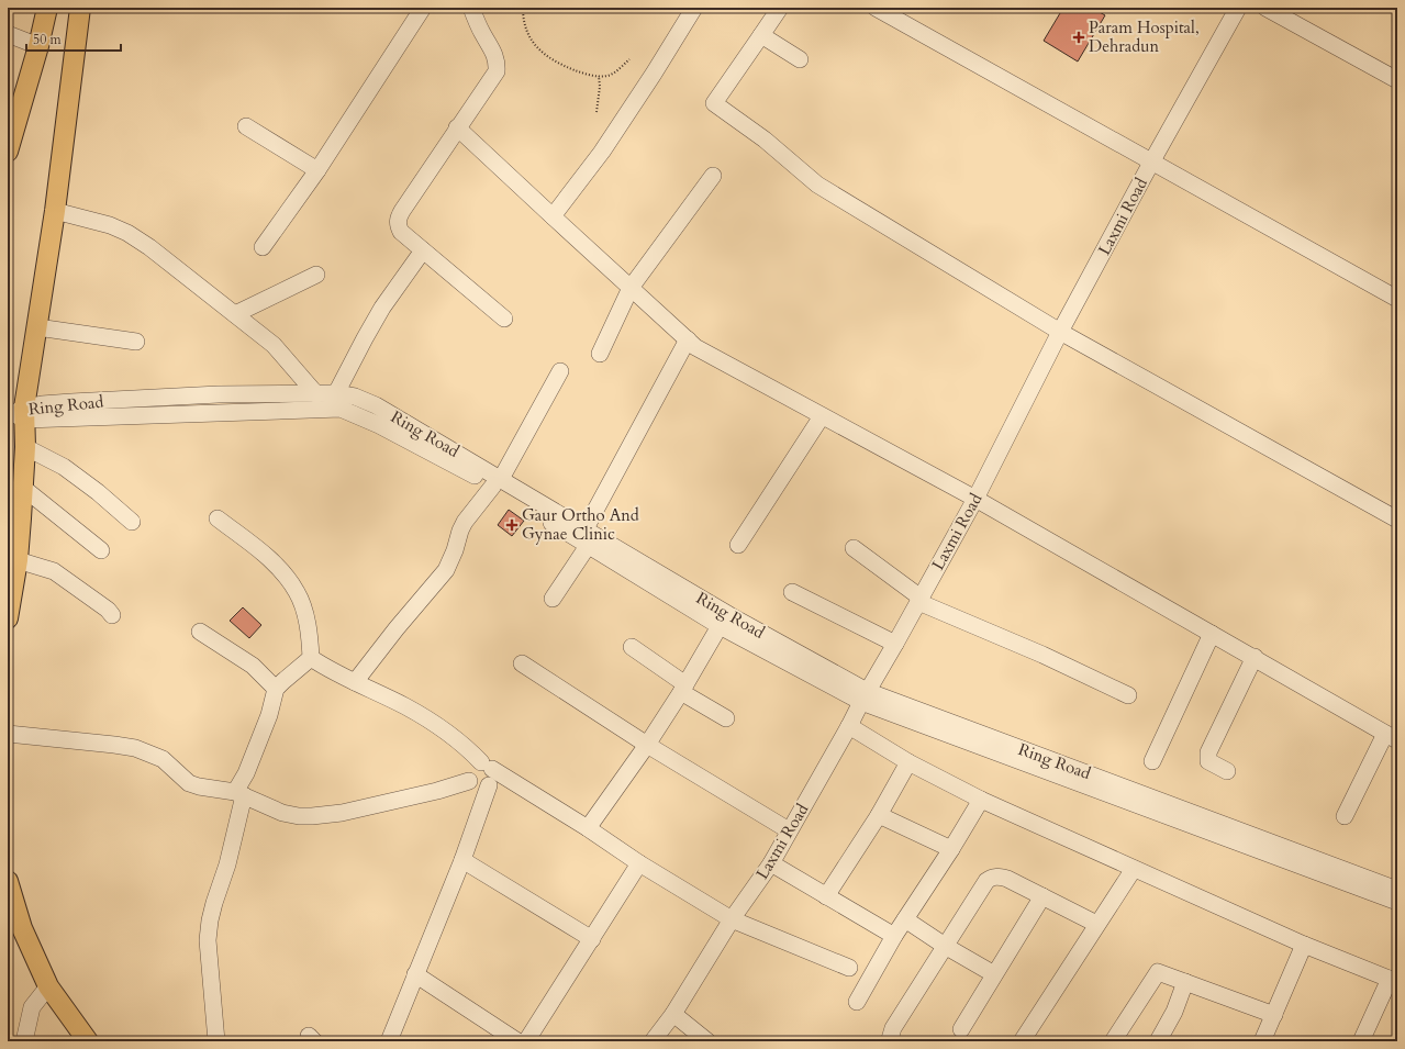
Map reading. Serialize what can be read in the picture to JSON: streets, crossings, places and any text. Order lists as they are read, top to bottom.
{
  "streets": {
    "street": ["Laxmi Road", "Ring Road"]
  },
  "crossings": [
    ["Laxmi Road", "Ring Road"]
  ],
  "places": {
    "health": ["Param Hospital, Dehradun", "Gaur Ortho And Gynae Clinic"]
  },
  "scale_bar": "50 m"
}
